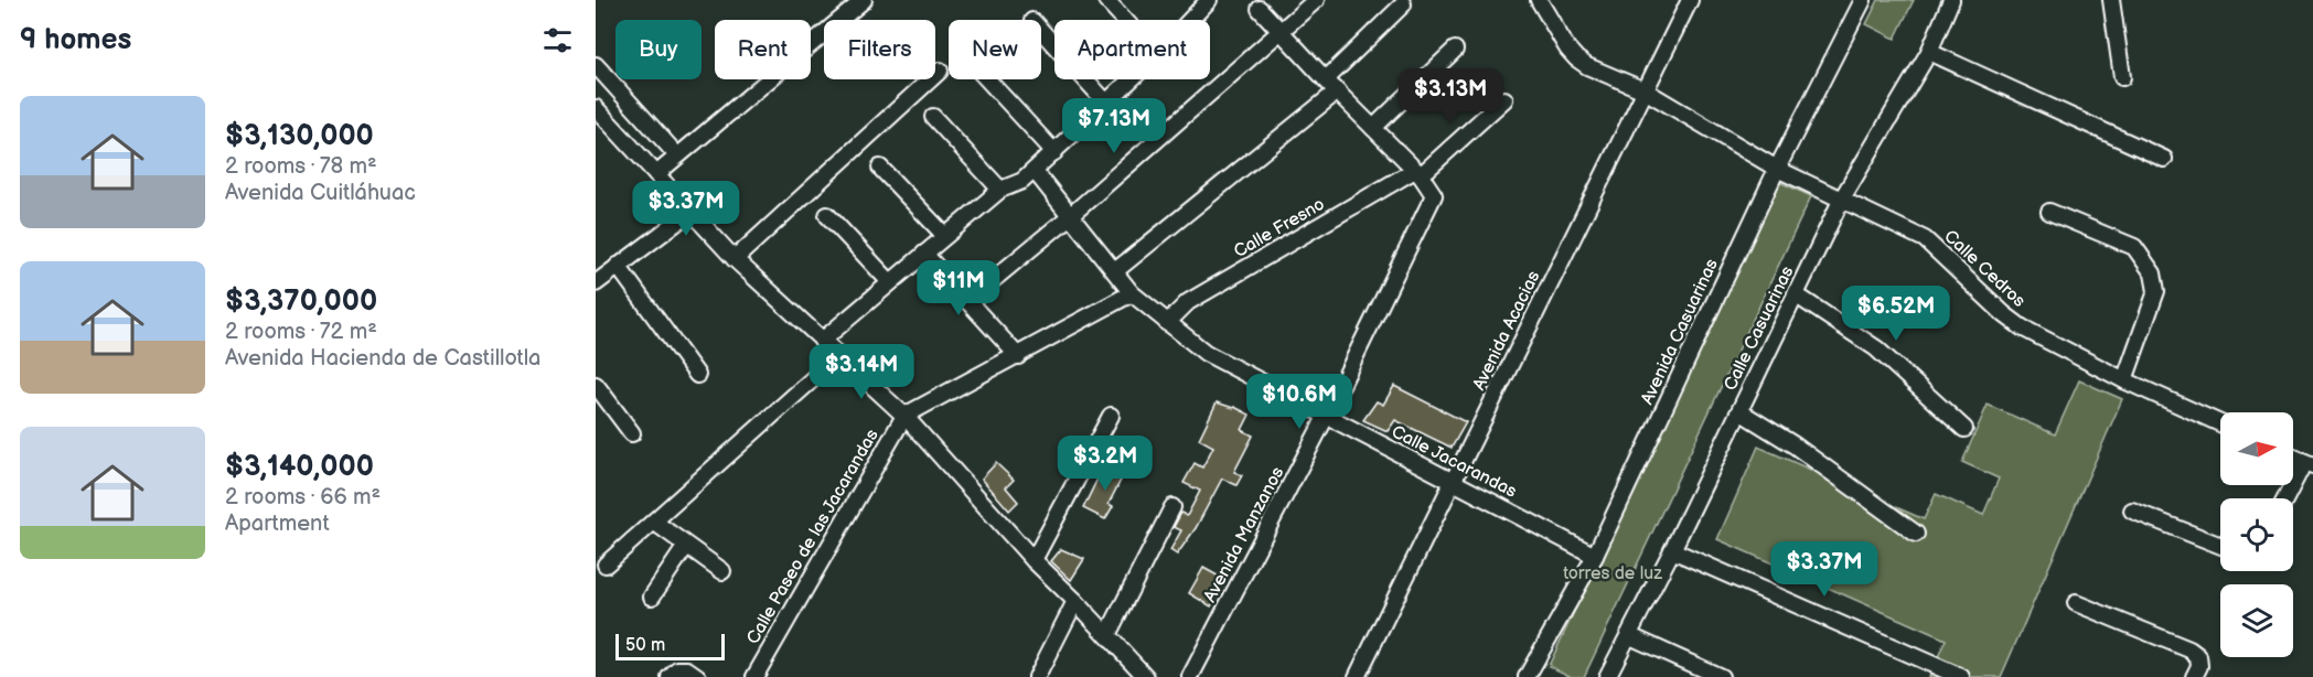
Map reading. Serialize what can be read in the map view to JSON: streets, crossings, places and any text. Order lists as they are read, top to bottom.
{
  "streets": {
    "street": [
      "Calle Fresno",
      "Calle Cedros",
      "Calle Casuarinas",
      "Avenida Acacias",
      "Avenida Casuarinas",
      "Calle Jacarandas",
      "Avenida Manzanos",
      "Calle Paseo de las Jacarandas"
    ]
  },
  "crossings": [
    ["Calle Fresno", "Calle Jacarandas"],
    ["Calle Fresno", "Avenida Manzanos"],
    ["Calle Cedros", "Calle Casuarinas"],
    ["Calle Cedros", "Avenida Acacias"],
    ["Calle Cedros", "Avenida Casuarinas"],
    ["Avenida Acacias", "Calle Jacarandas"],
    ["Avenida Casuarinas", "Calle Jacarandas"],
    ["Calle Jacarandas", "Avenida Manzanos"]
  ],
  "parks": ["torres de luz"],
  "scale_bar": "50 m",
  "north": "right",
  "page": {
    "heading": "9 homes",
    "chip": [
      "Buy",
      "Rent",
      "Filters",
      "New",
      "Apartment"
    ],
    "price": [
      "$3.13M",
      "$7.13M",
      "$3.37M",
      "$11M",
      "$6.52M",
      "$3.14M",
      "$10.6M",
      "$3.2M",
      "$3.37M"
    ],
    "list": [
      {
        "name": "$3,130,000",
        "note": "2 rooms · 78 m² · Avenida Cuitláhuac"
      },
      {
        "name": "$3,370,000",
        "note": "2 rooms · 72 m² · Avenida Hacienda de Castillotla"
      },
      {
        "name": "$3,140,000",
        "note": "2 rooms · 66 m² · Apartment"
      }
    ],
    "scale": "50 m"
  }
}
